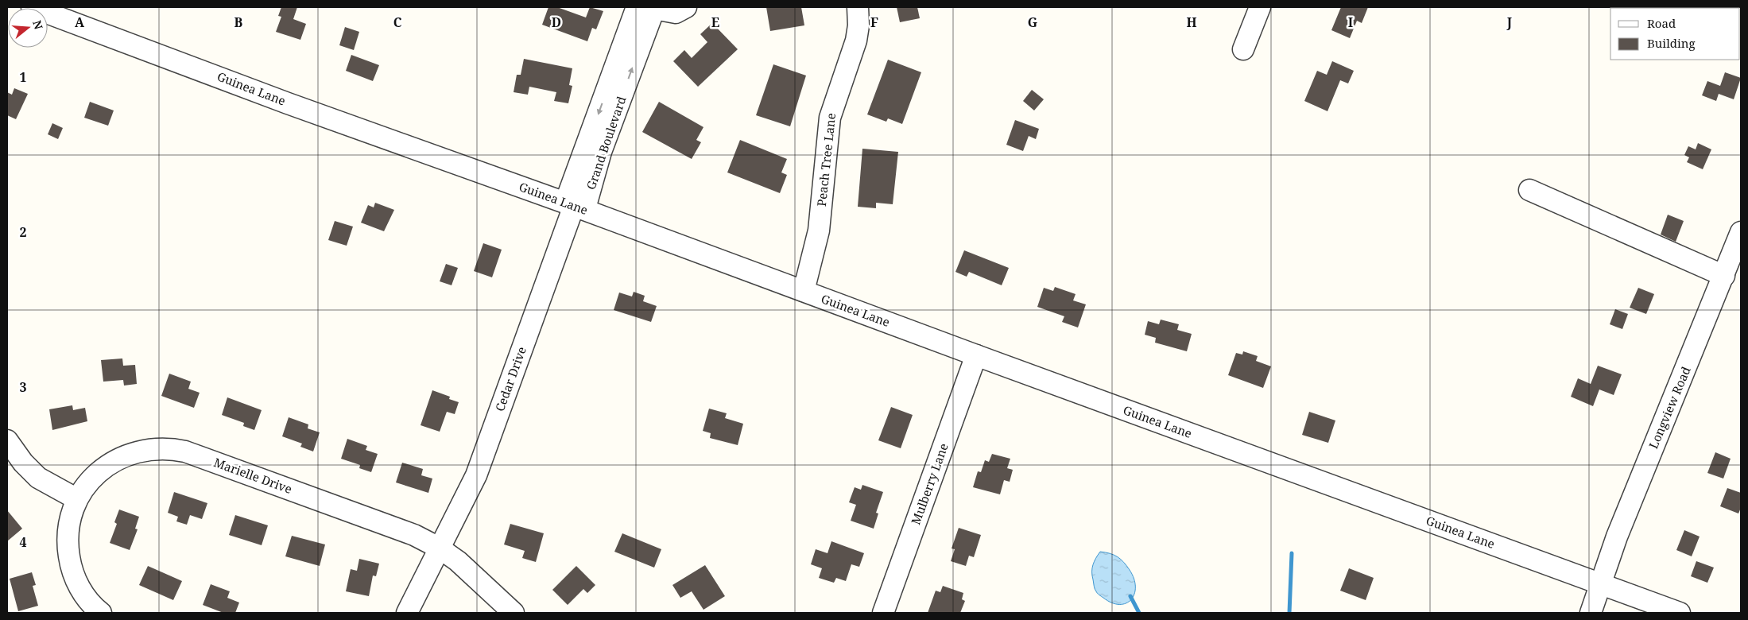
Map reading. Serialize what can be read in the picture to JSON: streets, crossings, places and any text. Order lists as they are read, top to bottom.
{
  "streets": {
    "street": [
      "Guinea Lane",
      "Grand Boulevard",
      "Peach Tree Lane",
      "Cedar Drive",
      "Longview Road",
      "Marielle Drive",
      "Mulberry Lane"
    ]
  },
  "crossings": [
    ["Guinea Lane", "Grand Boulevard"],
    ["Guinea Lane", "Peach Tree Lane"],
    ["Guinea Lane", "Cedar Drive"],
    ["Guinea Lane", "Longview Road"],
    ["Guinea Lane", "Mulberry Lane"],
    ["Grand Boulevard", "Cedar Drive"],
    ["Cedar Drive", "Marielle Drive"]
  ],
  "legend": ["Road", "Building"],
  "north": "right",
  "grid": {
    "columns": [
      "A",
      "B",
      "C",
      "D",
      "E",
      "F",
      "G",
      "H",
      "I",
      "J"
    ],
    "rows": [
      "1",
      "2",
      "3",
      "4"
    ]
  }
}
